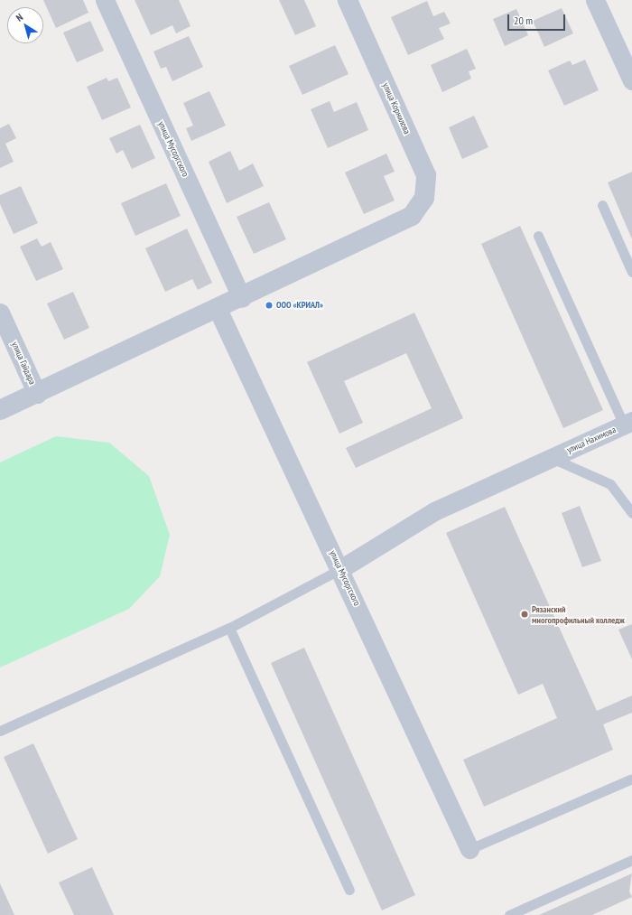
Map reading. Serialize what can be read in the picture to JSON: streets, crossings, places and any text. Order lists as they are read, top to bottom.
{
  "streets": {
    "street": [
      "улица Корнилова",
      "улица Мусоргского",
      "улица Гайдара",
      "улица Нахимова"
    ]
  },
  "crossings": [
    ["улица Корнилова", "улица Мусоргского"],
    ["улица Мусоргского", "улица Нахимова"]
  ],
  "places": ["ООО «КРИАЛ»", "Рязанский многопрофильный колледж"],
  "scale_bar": "20 m",
  "north": "top left"
}
